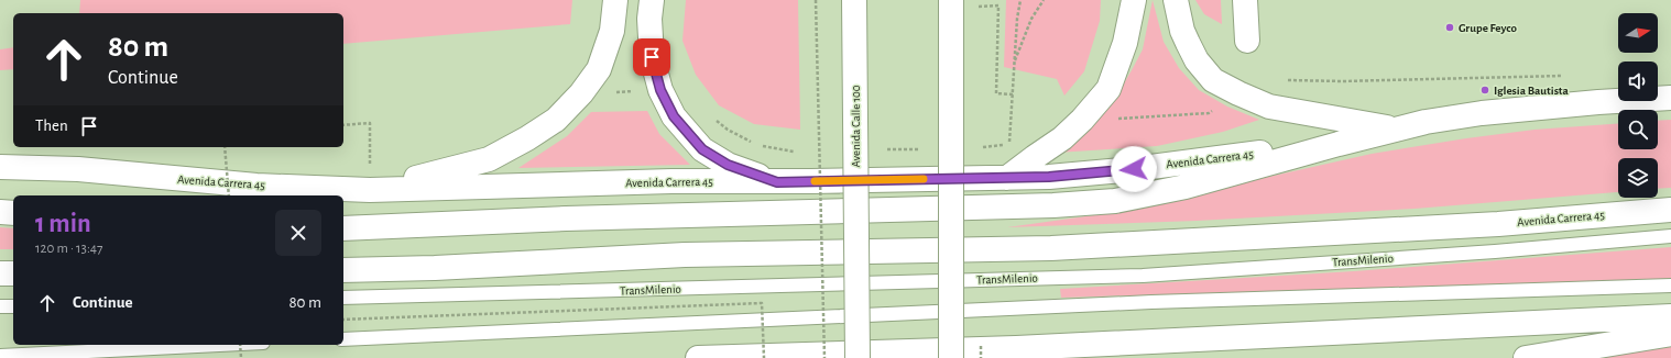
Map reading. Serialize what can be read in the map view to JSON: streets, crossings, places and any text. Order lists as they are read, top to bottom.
{
  "streets": {
    "main road": ["Avenida Calle 100", "Avenida Carrera 45"],
    "lane": ["TransMilenio"]
  },
  "places": ["Grupe Feyco", "Iglesia Bautista"],
  "north": "right",
  "page": {
    "turn": ["80 m", "Continue"],
    "then": "Then",
    "heading": ["1 min", "120 m · 13:47"],
    "list": [
      {
        "name": "Continue",
        "value": "80 m"
      }
    ]
  }
}
